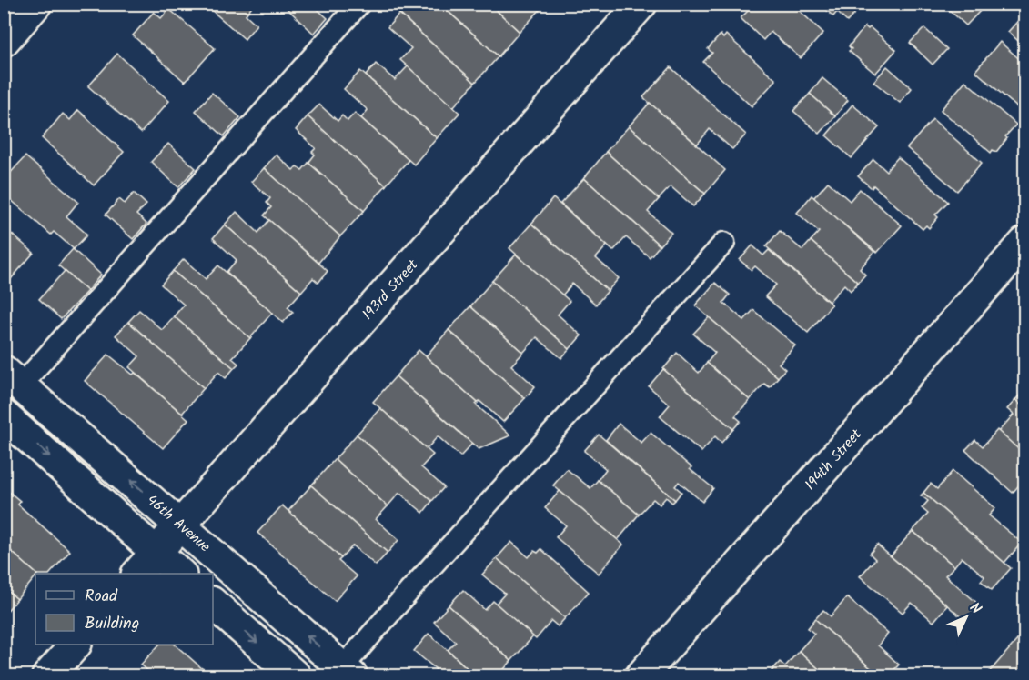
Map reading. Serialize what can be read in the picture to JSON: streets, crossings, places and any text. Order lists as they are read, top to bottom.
{
  "streets": {
    "street": ["193rd Street", "194th Street", "46th Avenue"]
  },
  "crossings": [
    ["193rd Street", "46th Avenue"]
  ],
  "legend": ["Road", "Building"],
  "north": "top right"
}
